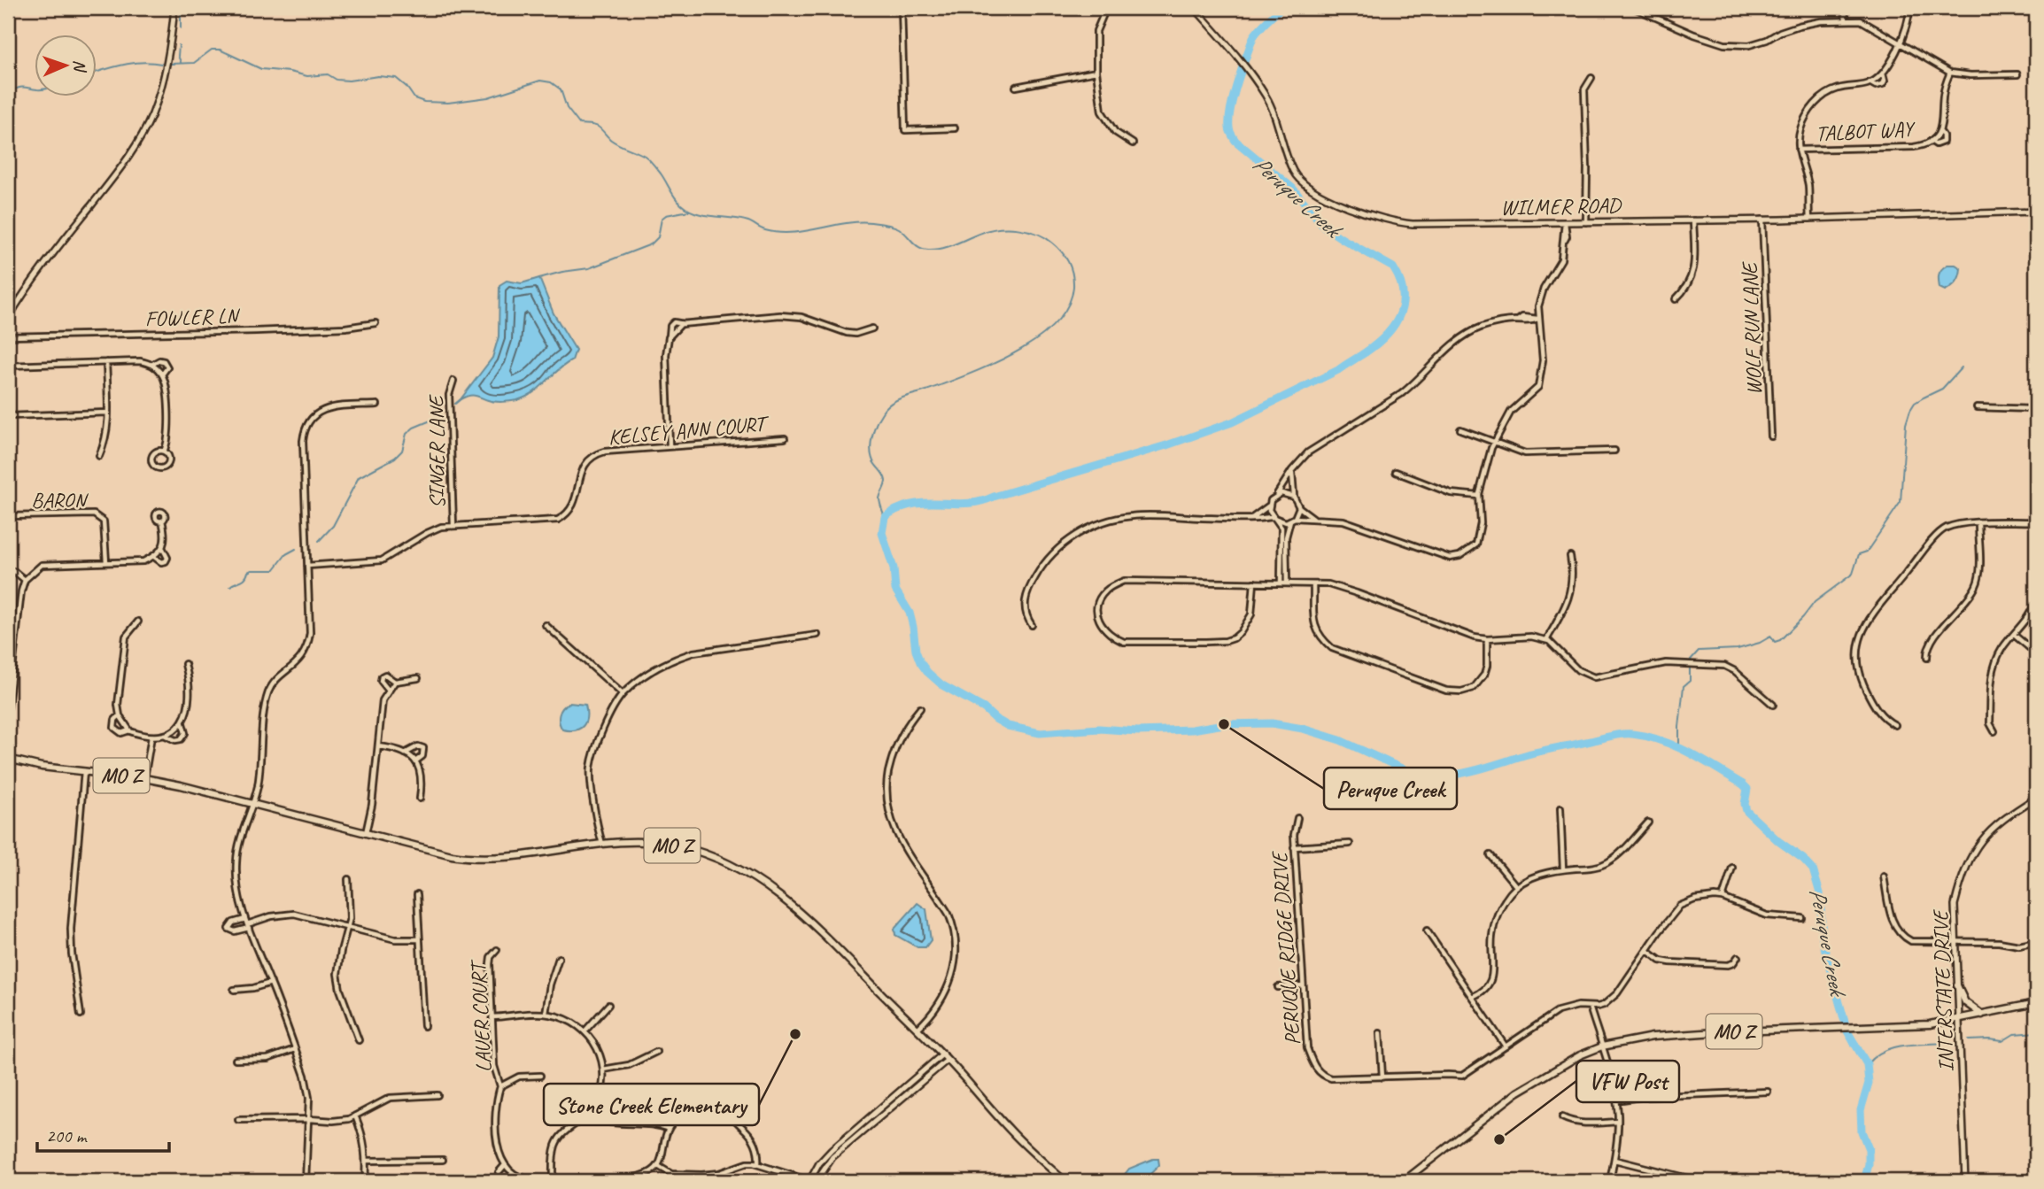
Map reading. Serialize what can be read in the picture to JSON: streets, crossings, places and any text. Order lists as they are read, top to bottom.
{
  "streets": {
    "main road": ["MO Z"],
    "street": [
      "TALBOT WAY",
      "WILMER ROAD",
      "FOWLER LN",
      "WOLF RUN LANE",
      "KELSEY ANN COURT",
      "SINGER LANE",
      "BARON",
      "PERUQUE RIDGE DRIVE",
      "INTERSTATE DRIVE",
      "LAUER COURT"
    ]
  },
  "crossings": [
    ["WILMER ROAD", "WOLF RUN LANE"],
    ["KELSEY ANN COURT", "SINGER LANE"],
    ["MO Z", "INTERSTATE DRIVE"]
  ],
  "water": ["Peruque Creek"],
  "places": ["Peruque Creek", "Stone Creek Elementary", "VFW Post"],
  "scale_bar": "200 m",
  "north": "right"
}
